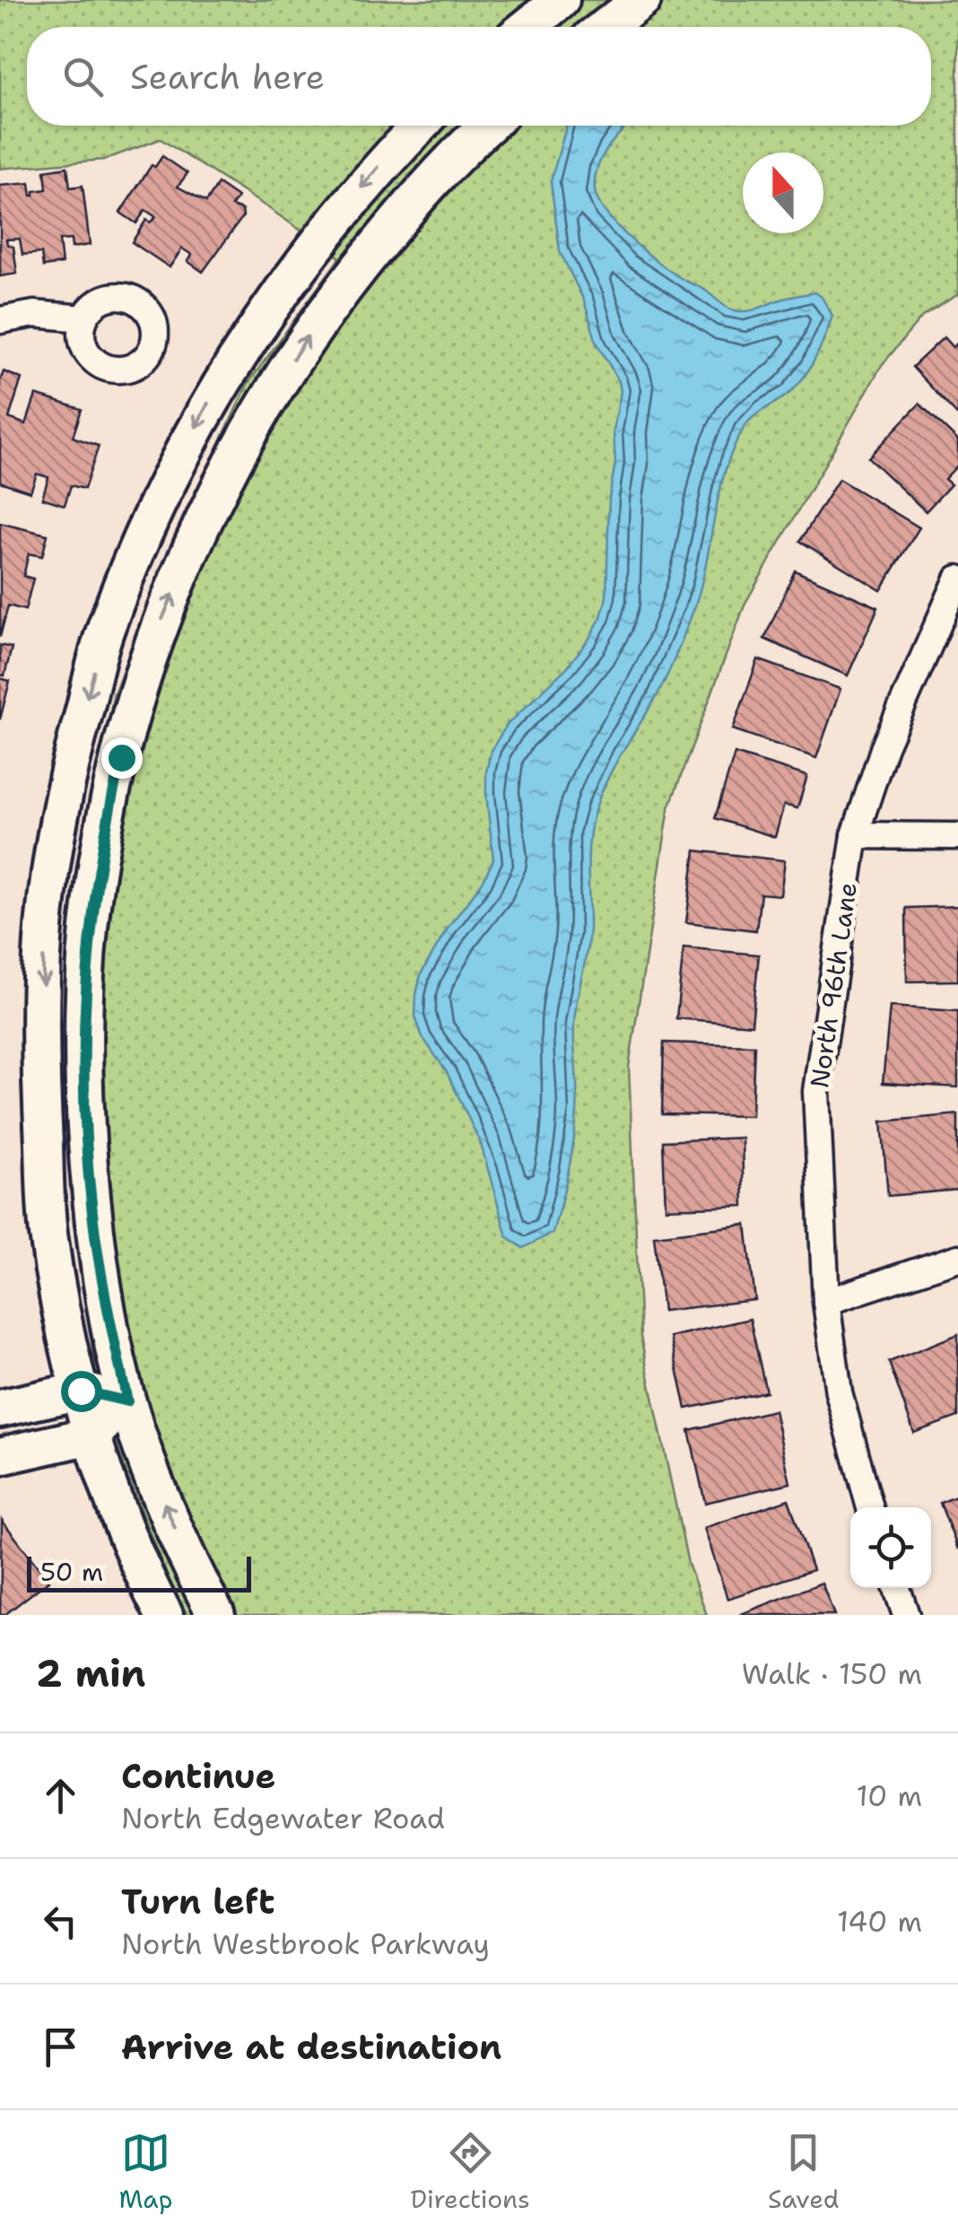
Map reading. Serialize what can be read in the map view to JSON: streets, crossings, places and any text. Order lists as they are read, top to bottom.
{
  "streets": {
    "street": ["North 96th Lane"]
  },
  "scale_bar": "50 m",
  "north": "top",
  "page": {
    "search": "Search here",
    "scale": "50 m",
    "heading": ["2 min", "Walk · 150 m"],
    "list": [
      ["Continue", "North Edgewater Road", "10 m"],
      ["Turn left", "North Westbrook Parkway", "140 m"],
      "Arrive at destination"
    ],
    "nav": ["Map", "Directions", "Saved"]
  }
}
